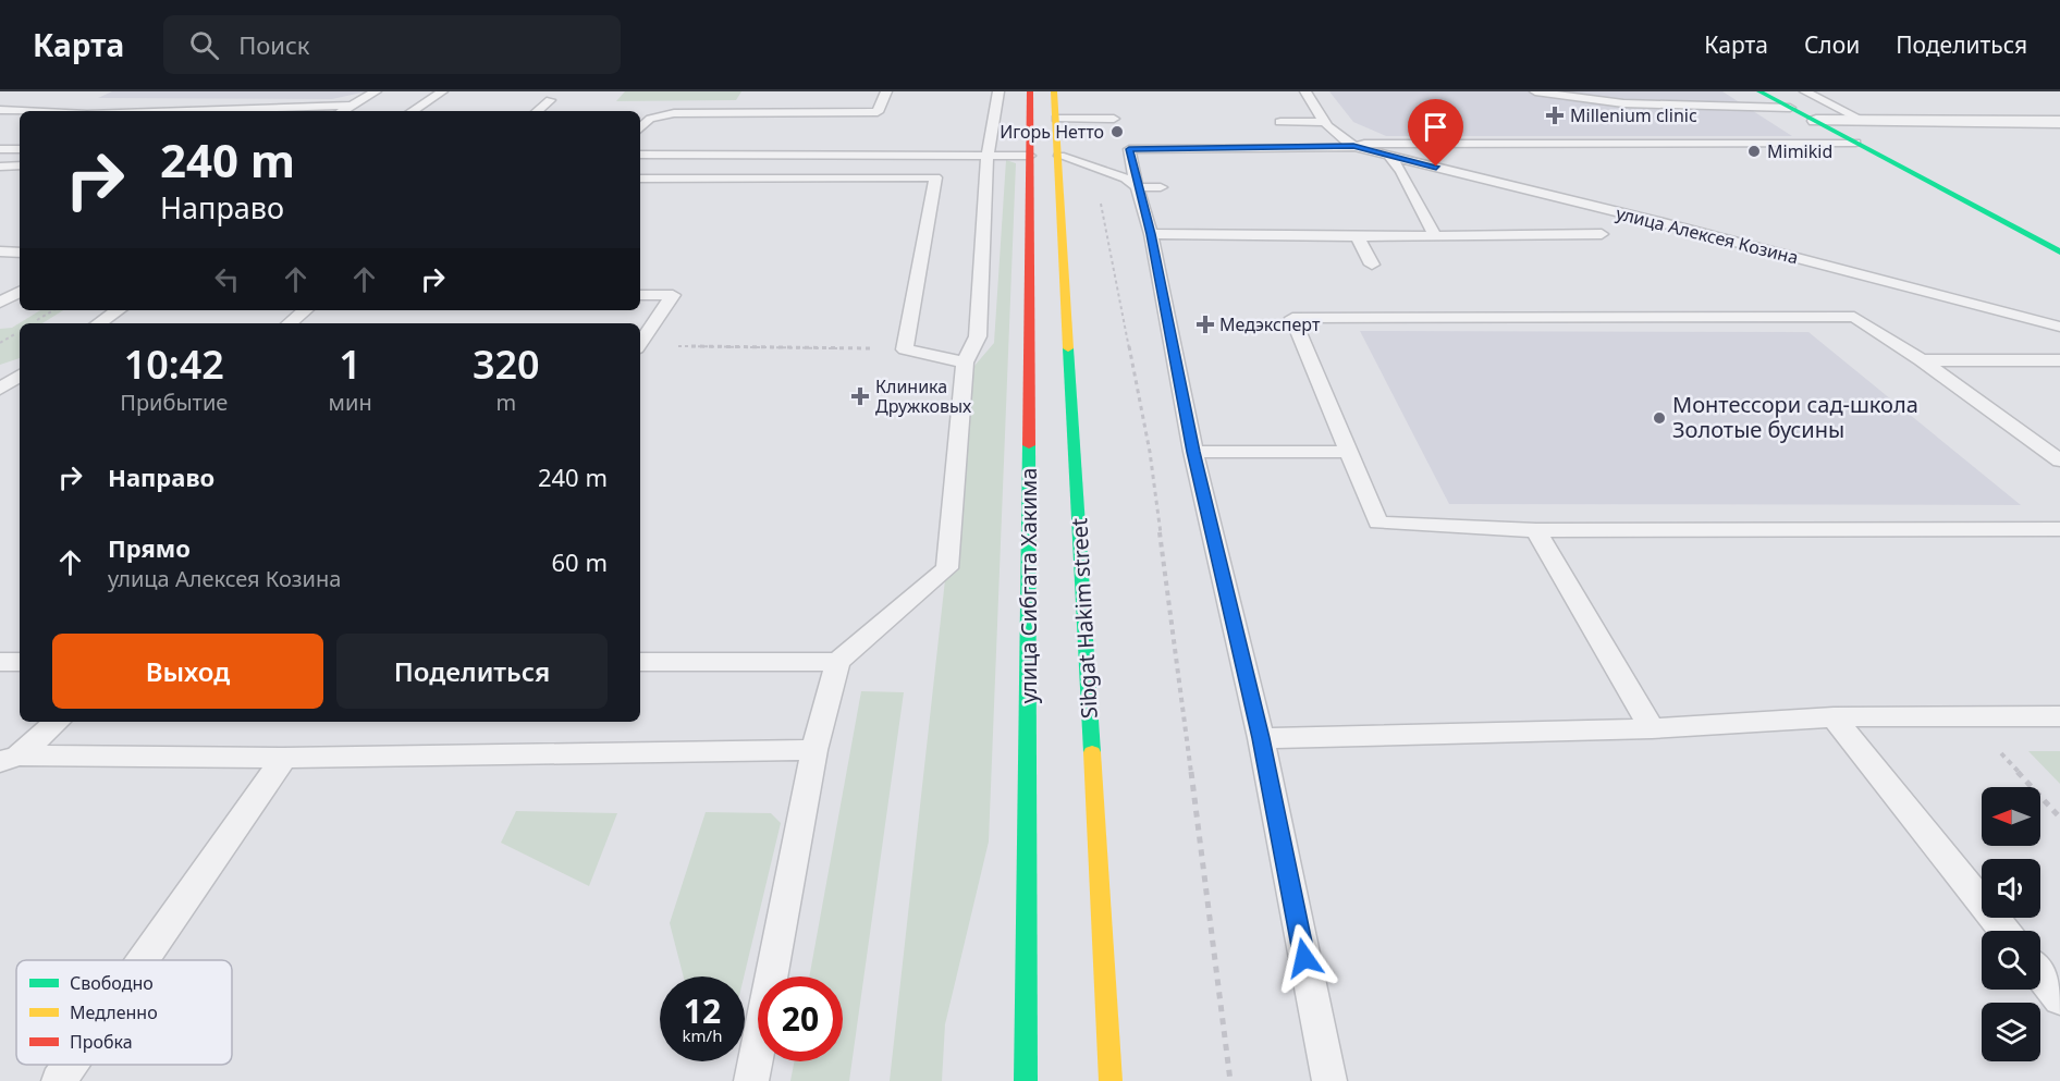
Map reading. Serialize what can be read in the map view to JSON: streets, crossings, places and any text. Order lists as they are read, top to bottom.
{
  "streets": {
    "main road": ["улица Сибгата Хакима", "Sibgat Hakim street"],
    "lane": ["улица Алексея Козина"]
  },
  "places": {
    "health": ["Millenium clinic", "Медэксперт", "Клиника Дружковых"],
    "other": ["Игорь Нетто", "Mimikid", "Монтессори сад-школа Золотые бусины"]
  },
  "legend": ["Свободно", "Медленно", "Пробка"],
  "north": "left",
  "page": {
    "header": "Карта",
    "search": "Поиск",
    "nav": ["Карта", "Слои", "Поделиться"],
    "turn": ["240 m", "Направо"],
    "eta": [
      "10:42",
      "Прибытие",
      "1",
      "мин",
      "320",
      "m"
    ],
    "list": [
      {
        "name": "Направо",
        "value": "240 m"
      },
      {
        "name": "Прямо",
        "note": "улица Алексея Козина",
        "value": "60 m"
      }
    ],
    "buttons": ["Выход", "Поделиться"],
    "speed": "12 km/h",
    "limit": "20"
  }
}
